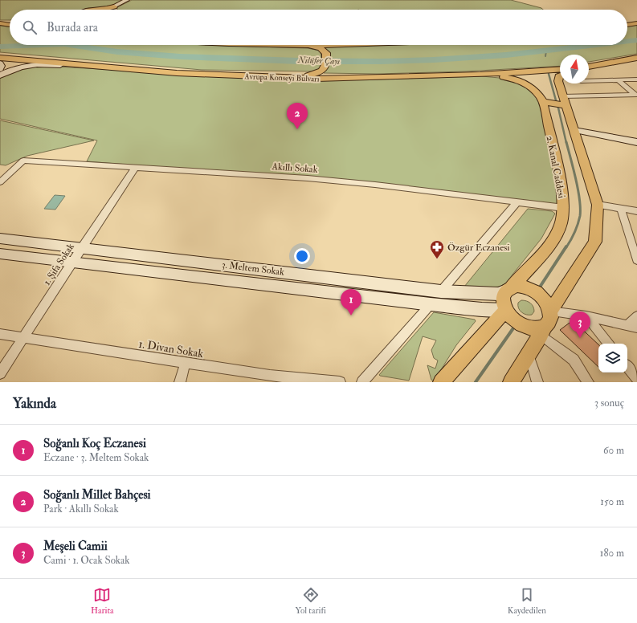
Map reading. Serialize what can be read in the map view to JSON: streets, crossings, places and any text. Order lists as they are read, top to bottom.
{
  "streets": {
    "main road": ["Avrupa Konseyi Bulvarı", "2. Kanal Caddesi"],
    "street": [
      "Akıllı Sokak",
      "1. Şifa Sokak",
      "3. Meltem Sokak",
      "1. Divan Sokak"
    ]
  },
  "crossings": [
    ["Avrupa Konseyi Bulvarı", "2. Kanal Caddesi"],
    ["2. Kanal Caddesi", "Akıllı Sokak"],
    ["2. Kanal Caddesi", "3. Meltem Sokak"],
    ["Akıllı Sokak", "1. Şifa Sokak"],
    ["1. Şifa Sokak", "3. Meltem Sokak"],
    ["1. Şifa Sokak", "1. Divan Sokak"]
  ],
  "water": ["Nilüfer Çayı"],
  "places": {
    "pharmacy": ["Özgür Eczanesi"]
  },
  "north": "top",
  "page": {
    "search": "Burada ara",
    "pins": ["2", "1", "3"],
    "heading": ["Yakında", "3 sonuç"],
    "list": [
      {
        "mark": "1",
        "name": "Soğanlı Koç Eczanesi",
        "note": "Eczane · 3. Meltem Sokak",
        "value": "60 m"
      },
      {
        "mark": "2",
        "name": "Soğanlı Millet Bahçesi",
        "note": "Park · Akıllı Sokak",
        "value": "150 m"
      },
      {
        "mark": "3",
        "name": "Meşeli Camii",
        "note": "Cami · 1. Ocak Sokak",
        "value": "180 m"
      }
    ],
    "nav": ["Harita", "Yol tarifi", "Kaydedilen"]
  }
}
